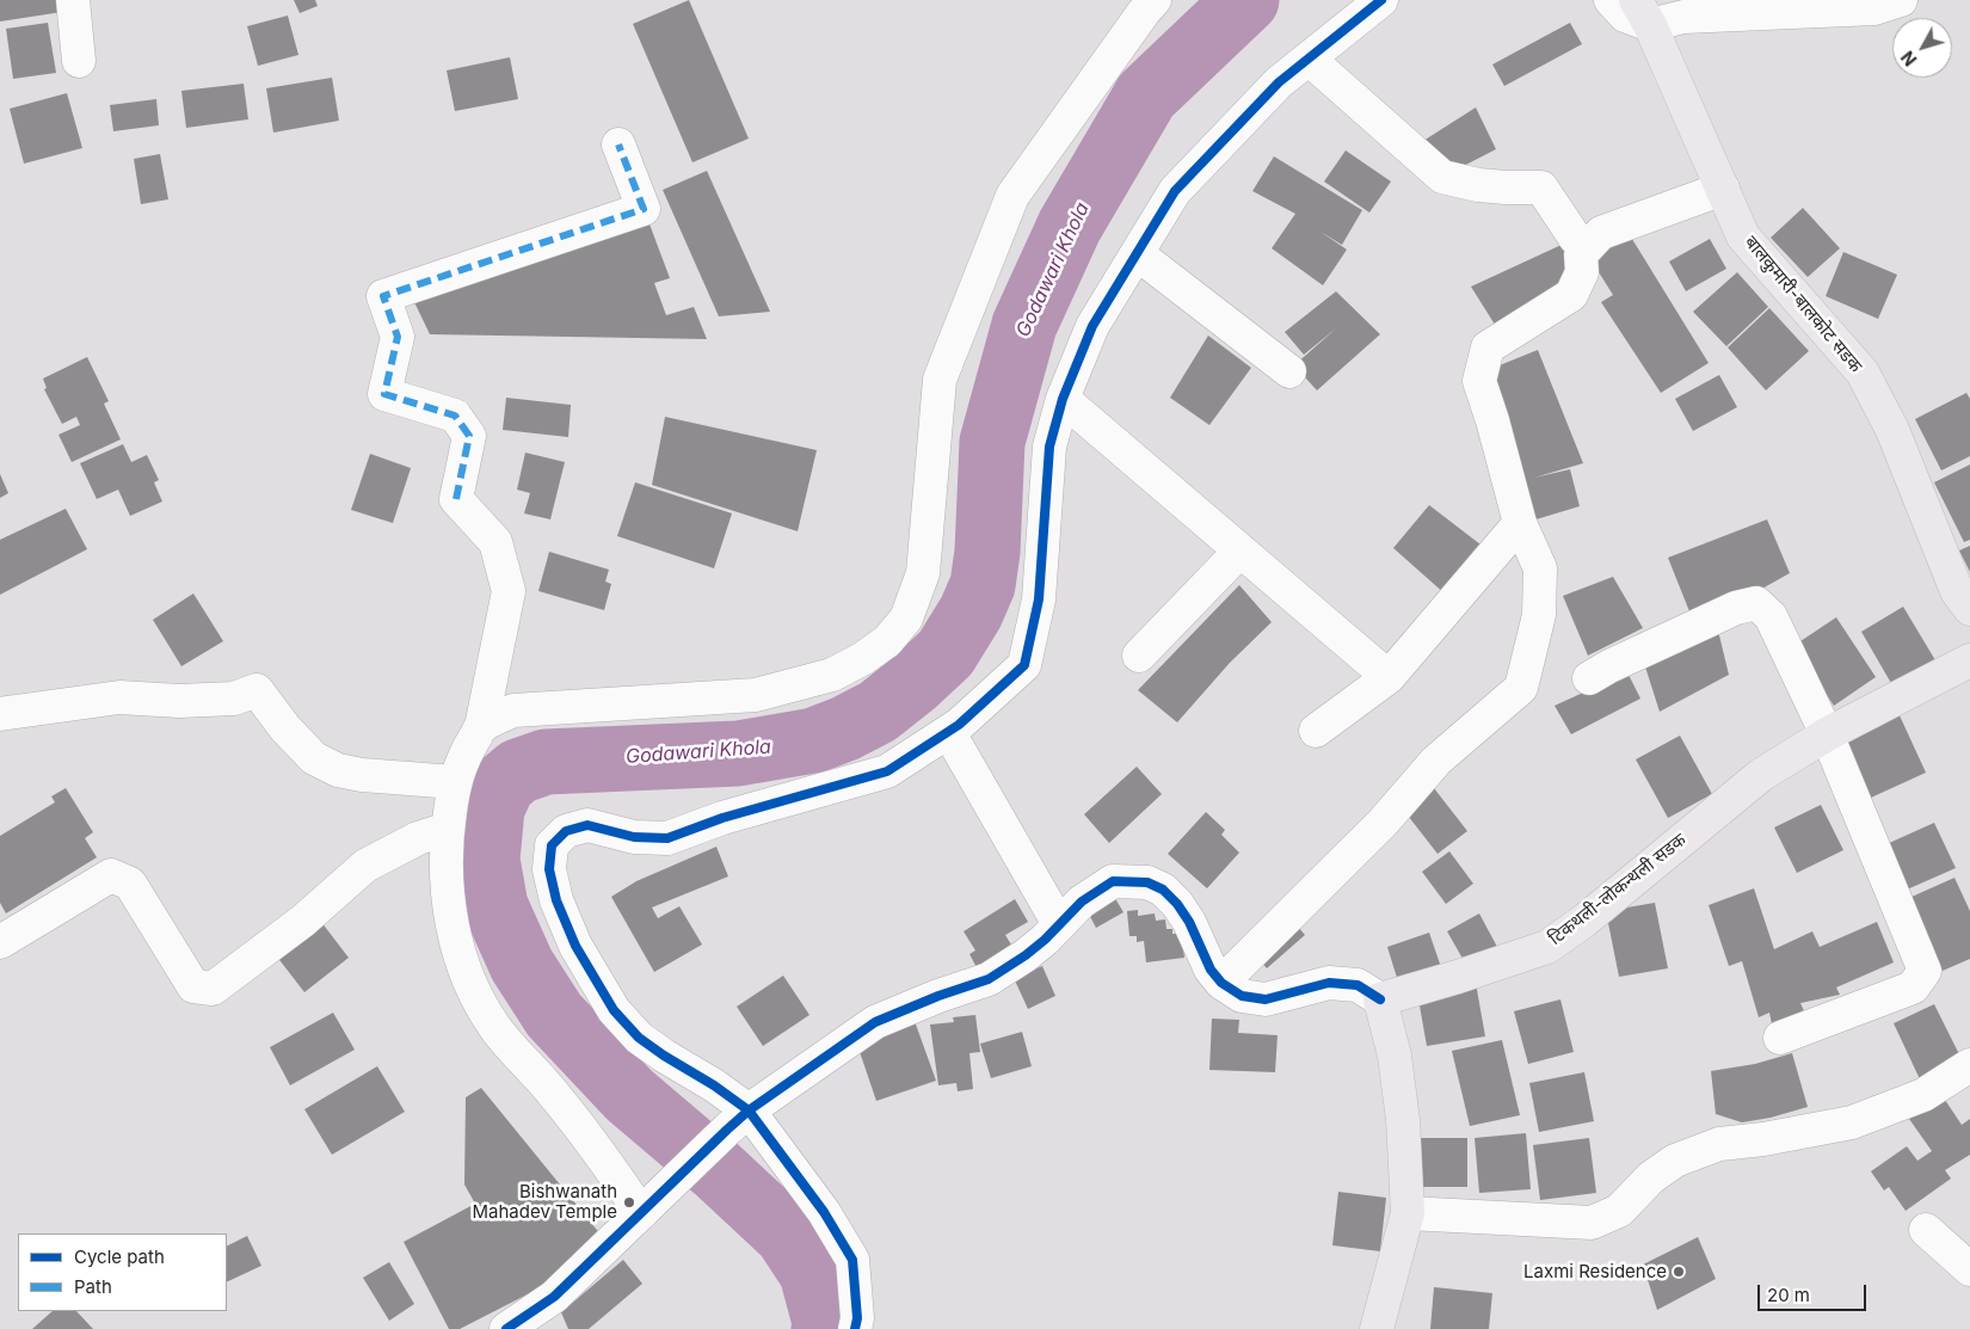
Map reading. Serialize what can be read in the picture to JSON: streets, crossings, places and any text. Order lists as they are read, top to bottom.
{
  "streets": {
    "main road": ["बालकुमारी-बालकोट सडक", "टिकथली-लोकन्थली सडक"]
  },
  "water": ["Godawari Khola"],
  "places": ["Bishwanath Mahadev Temple", "Laxmi Residence"],
  "legend": ["Cycle path", "Path"],
  "scale_bar": "20 m",
  "north": "bottom left"
}
